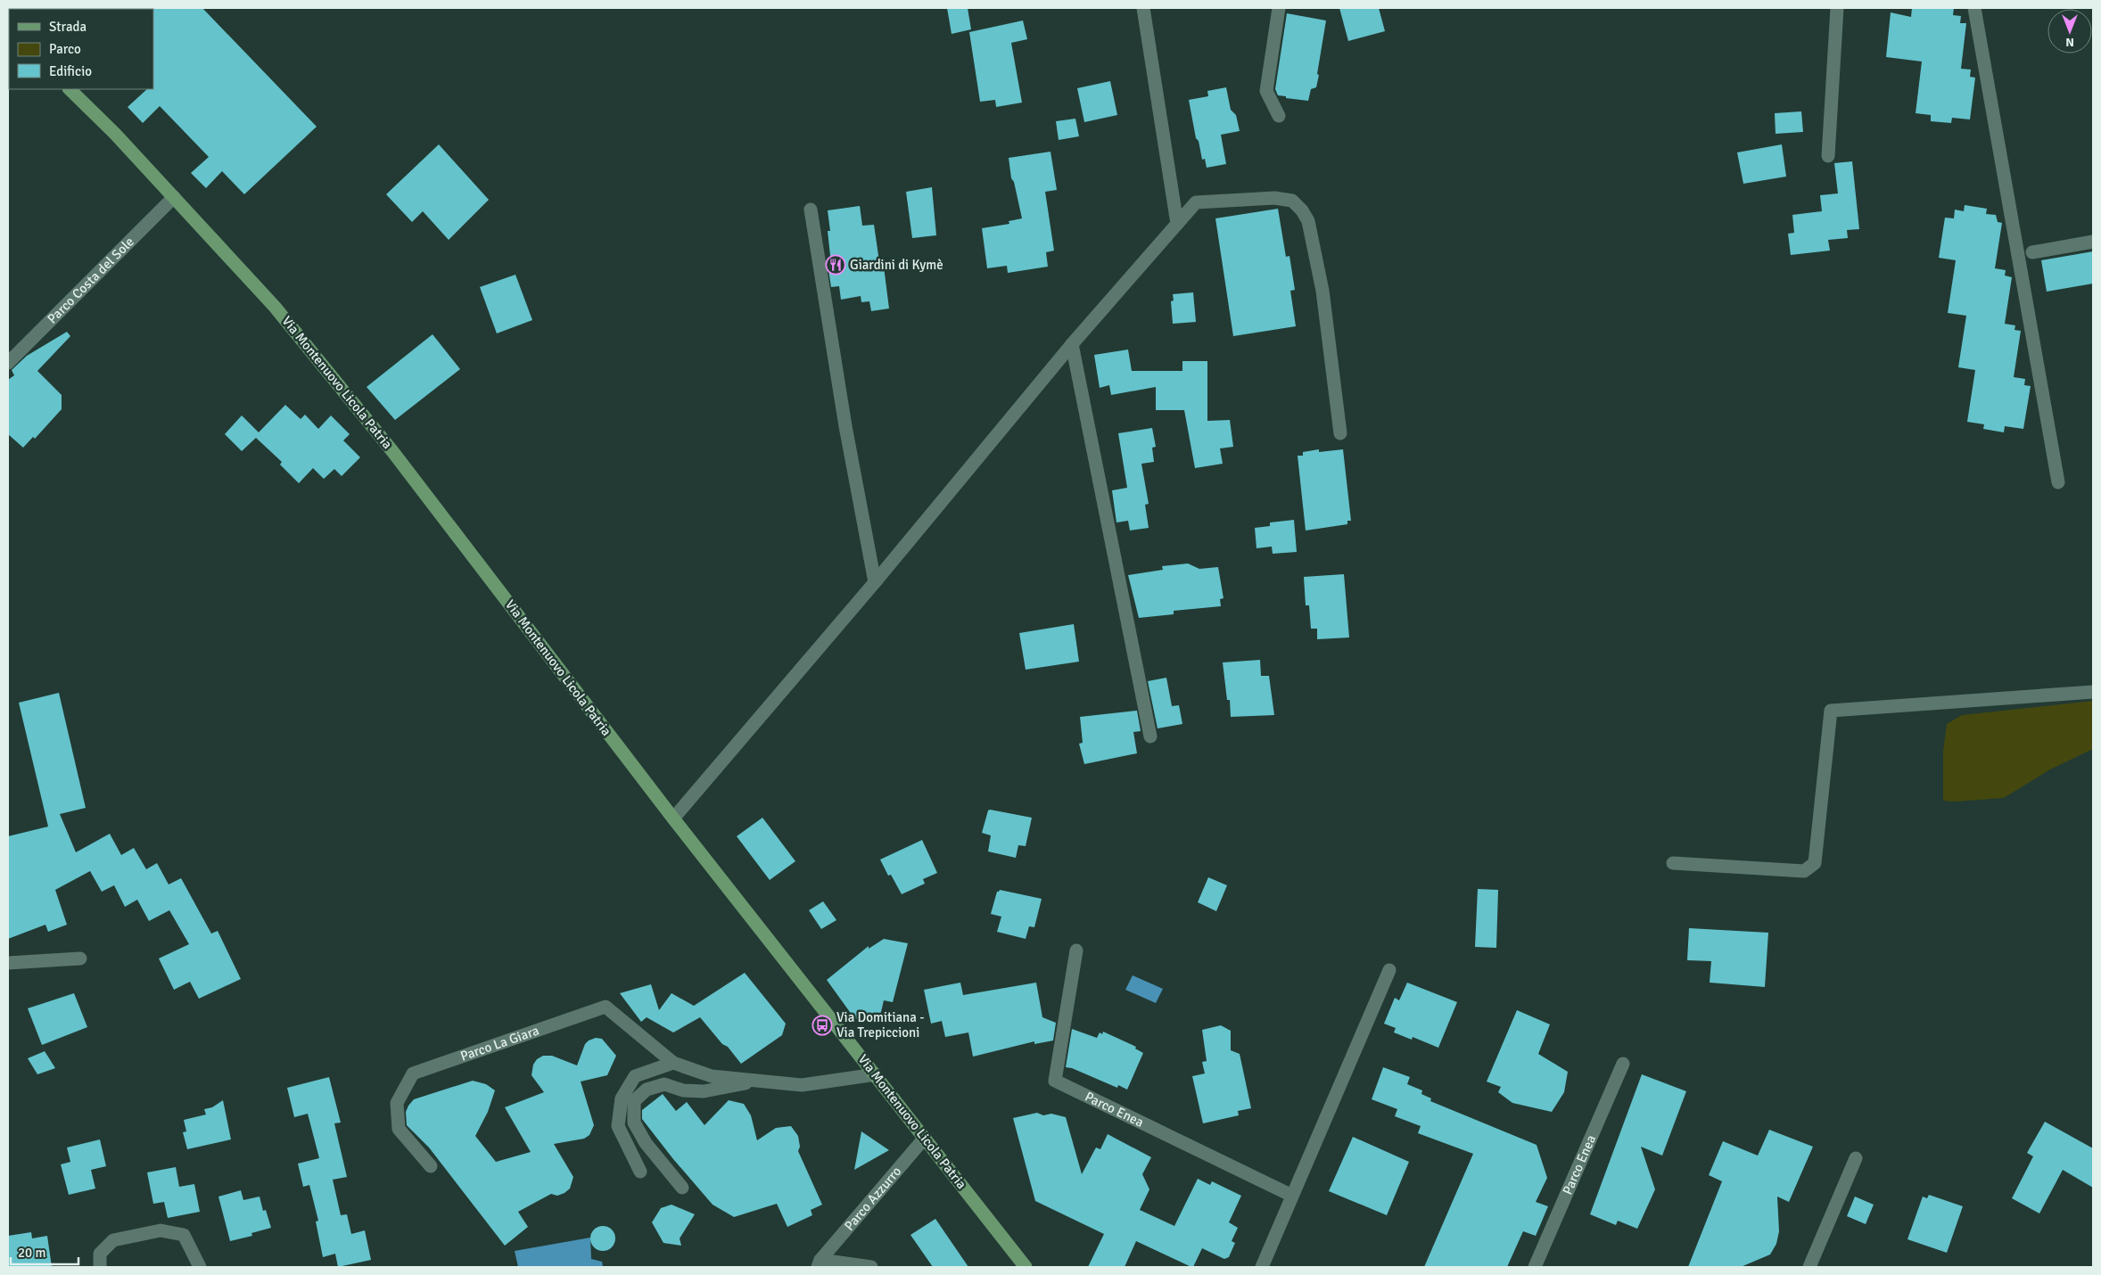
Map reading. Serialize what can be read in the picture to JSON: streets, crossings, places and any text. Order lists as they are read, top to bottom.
{
  "streets": {
    "main road": ["Via Montenuovo Licola Patria"],
    "street": [
      "Parco Costa del Sole",
      "Parco La Giara",
      "Parco Enea",
      "Parco Azzurro"
    ]
  },
  "crossings": [
    ["Parco Costa del Sole", "Via Montenuovo Licola Patria"],
    ["Via Montenuovo Licola Patria", "Parco La Giara"],
    ["Via Montenuovo Licola Patria", "Parco Azzurro"]
  ],
  "places": {
    "restaurant": ["Giardini di Kymè"],
    "bus stop": ["Via Domitiana - Via Trepiccioni"]
  },
  "legend": ["Strada", "Parco", "Edificio"],
  "scale_bar": "20 m",
  "north": "bottom"
}
